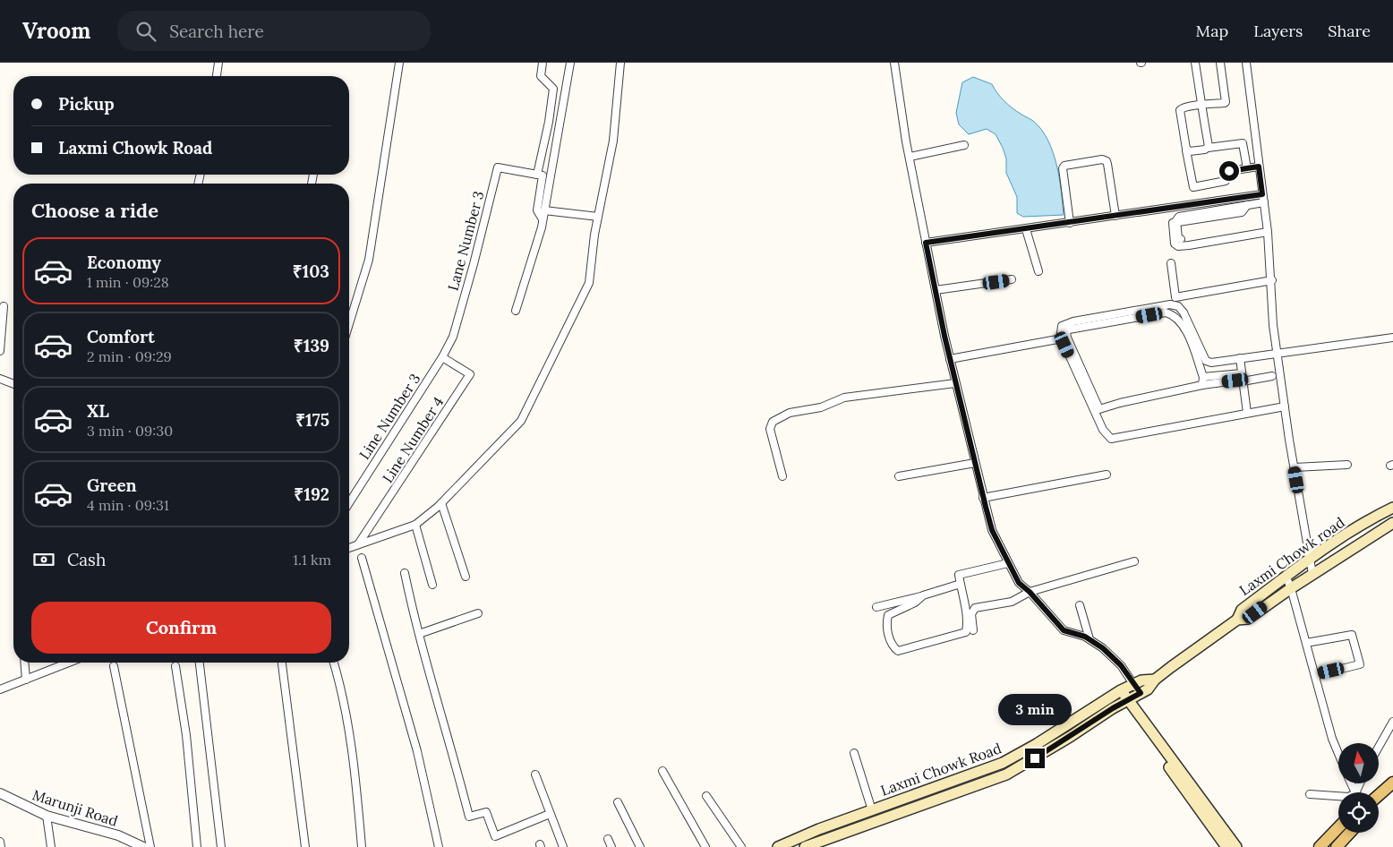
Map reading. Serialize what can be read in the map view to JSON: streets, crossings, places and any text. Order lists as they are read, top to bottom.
{
  "streets": {
    "main road": ["Laxmi Chowk road", "Laxmi Chowk Road"],
    "street": [
      "Lane Number 3",
      "Line Number 3",
      "Line Number 4",
      "Marunji Road"
    ]
  },
  "crossings": [
    ["Lane Number 3", "Line Number 3"],
    ["Lane Number 3", "Line Number 4"],
    ["Line Number 3", "Line Number 4"],
    ["Laxmi Chowk road", "Laxmi Chowk Road"]
  ],
  "north": "top",
  "page": {
    "header": "Vroom",
    "search": "Search here",
    "nav": ["Map", "Layers", "Share"],
    "banner": ["Pickup", "Laxmi Chowk Road"],
    "heading": "Choose a ride",
    "list": [
      {
        "name": "Economy",
        "note": "1 min · 09:28",
        "value": "₹103"
      },
      {
        "name": "Comfort",
        "note": "2 min · 09:29",
        "value": "₹139"
      },
      {
        "name": "XL",
        "note": "3 min · 09:30",
        "value": "₹175"
      },
      {
        "name": "Green",
        "note": "4 min · 09:31",
        "value": "₹192"
      }
    ],
    "pay": ["Cash", "1.1 km"],
    "buttons": "Confirm",
    "bubble": "3 min"
  }
}
